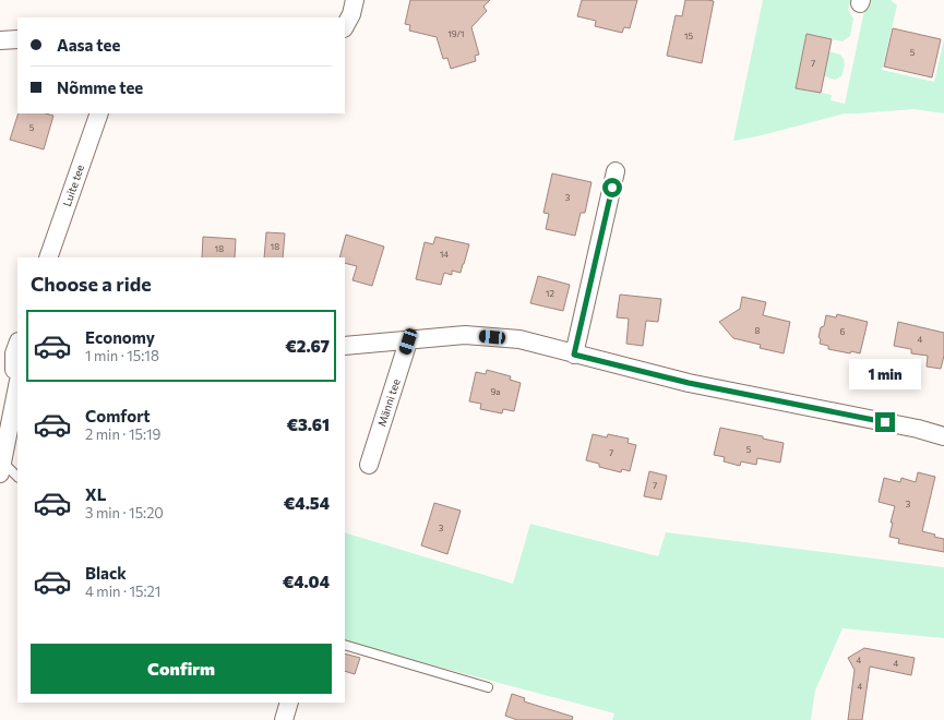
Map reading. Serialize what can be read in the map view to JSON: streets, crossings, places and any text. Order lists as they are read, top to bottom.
{
  "streets": {
    "street": ["Luite tee", "Männi tee"]
  },
  "house_numbers": [
    "19/1",
    "15",
    "5",
    "7",
    "5",
    "3",
    "18",
    "18",
    "14",
    "12",
    "8",
    "6",
    "4",
    "9a",
    "5",
    "7",
    "7",
    "3",
    "3",
    "4",
    "4",
    "4"
  ],
  "page": {
    "banner": ["Aasa tee", "Nõmme tee"],
    "heading": "Choose a ride",
    "list": [
      {
        "name": "Economy",
        "note": "1 min · 15:18",
        "value": "€2.67"
      },
      {
        "name": "Comfort",
        "note": "2 min · 15:19",
        "value": "€3.61"
      },
      {
        "name": "XL",
        "note": "3 min · 15:20",
        "value": "€4.54"
      },
      {
        "name": "Black",
        "note": "4 min · 15:21",
        "value": "€4.04"
      }
    ],
    "bubble": "1 min",
    "buttons": "Confirm"
  }
}
